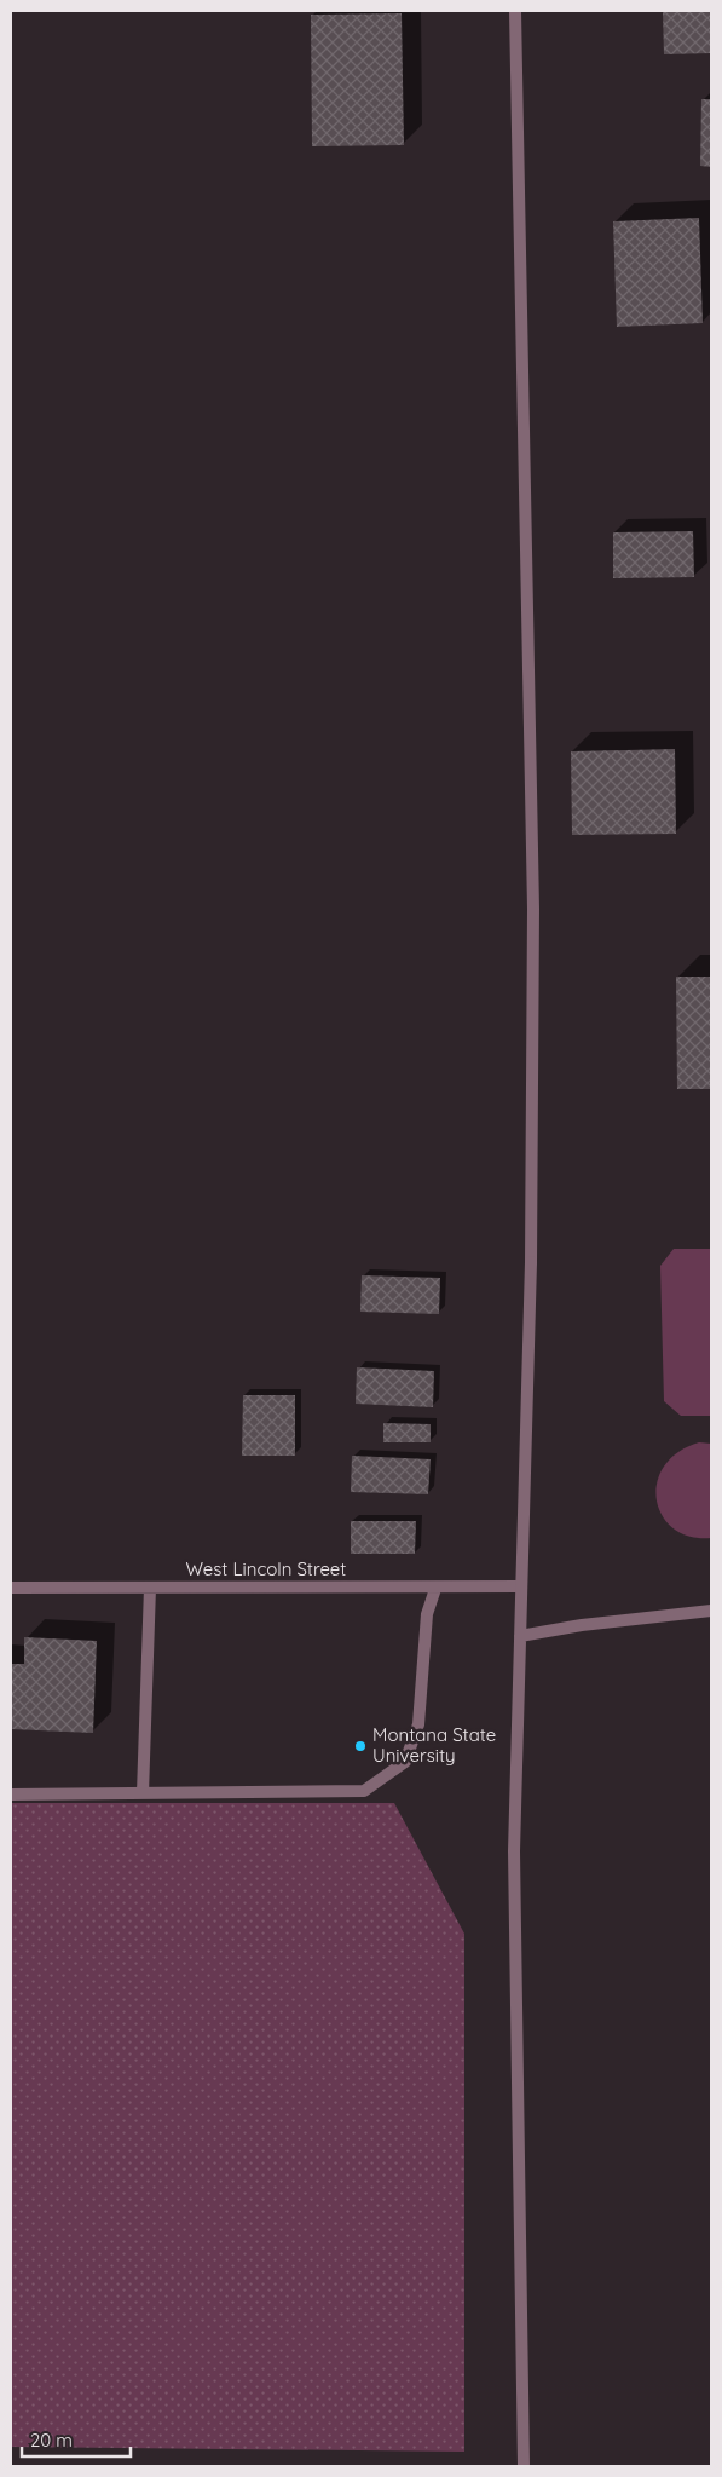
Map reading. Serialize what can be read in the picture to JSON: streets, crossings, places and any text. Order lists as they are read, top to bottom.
{
  "streets": {
    "street": ["West Lincoln Street"]
  },
  "places": ["Montana State University"],
  "scale_bar": "20 m"
}
